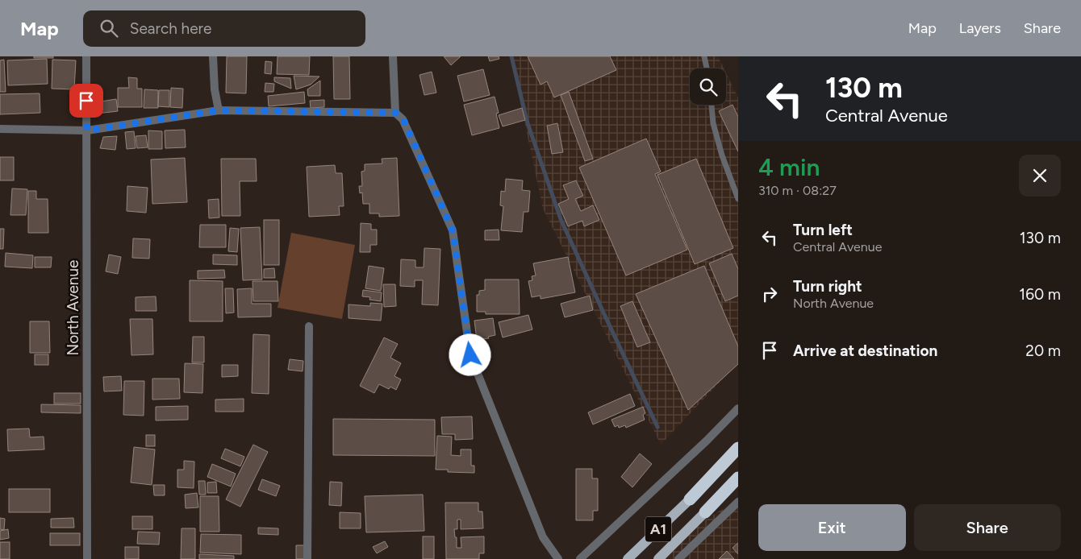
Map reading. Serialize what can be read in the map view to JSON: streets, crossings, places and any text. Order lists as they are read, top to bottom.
{
  "streets": {
    "highway": ["A1"],
    "street": ["North Avenue"]
  },
  "page": {
    "header": "Map",
    "search": "Search here",
    "nav": ["Map", "Layers", "Share"],
    "turn": ["130 m", "Central Avenue"],
    "heading": ["4 min", "310 m · 08:27"],
    "list": [
      {
        "name": "Turn left",
        "note": "Central Avenue",
        "value": "130 m"
      },
      {
        "name": "Turn right",
        "note": "North Avenue",
        "value": "160 m"
      },
      {
        "name": "Arrive at destination",
        "value": "20 m"
      }
    ],
    "buttons": ["Exit", "Share"]
  }
}
